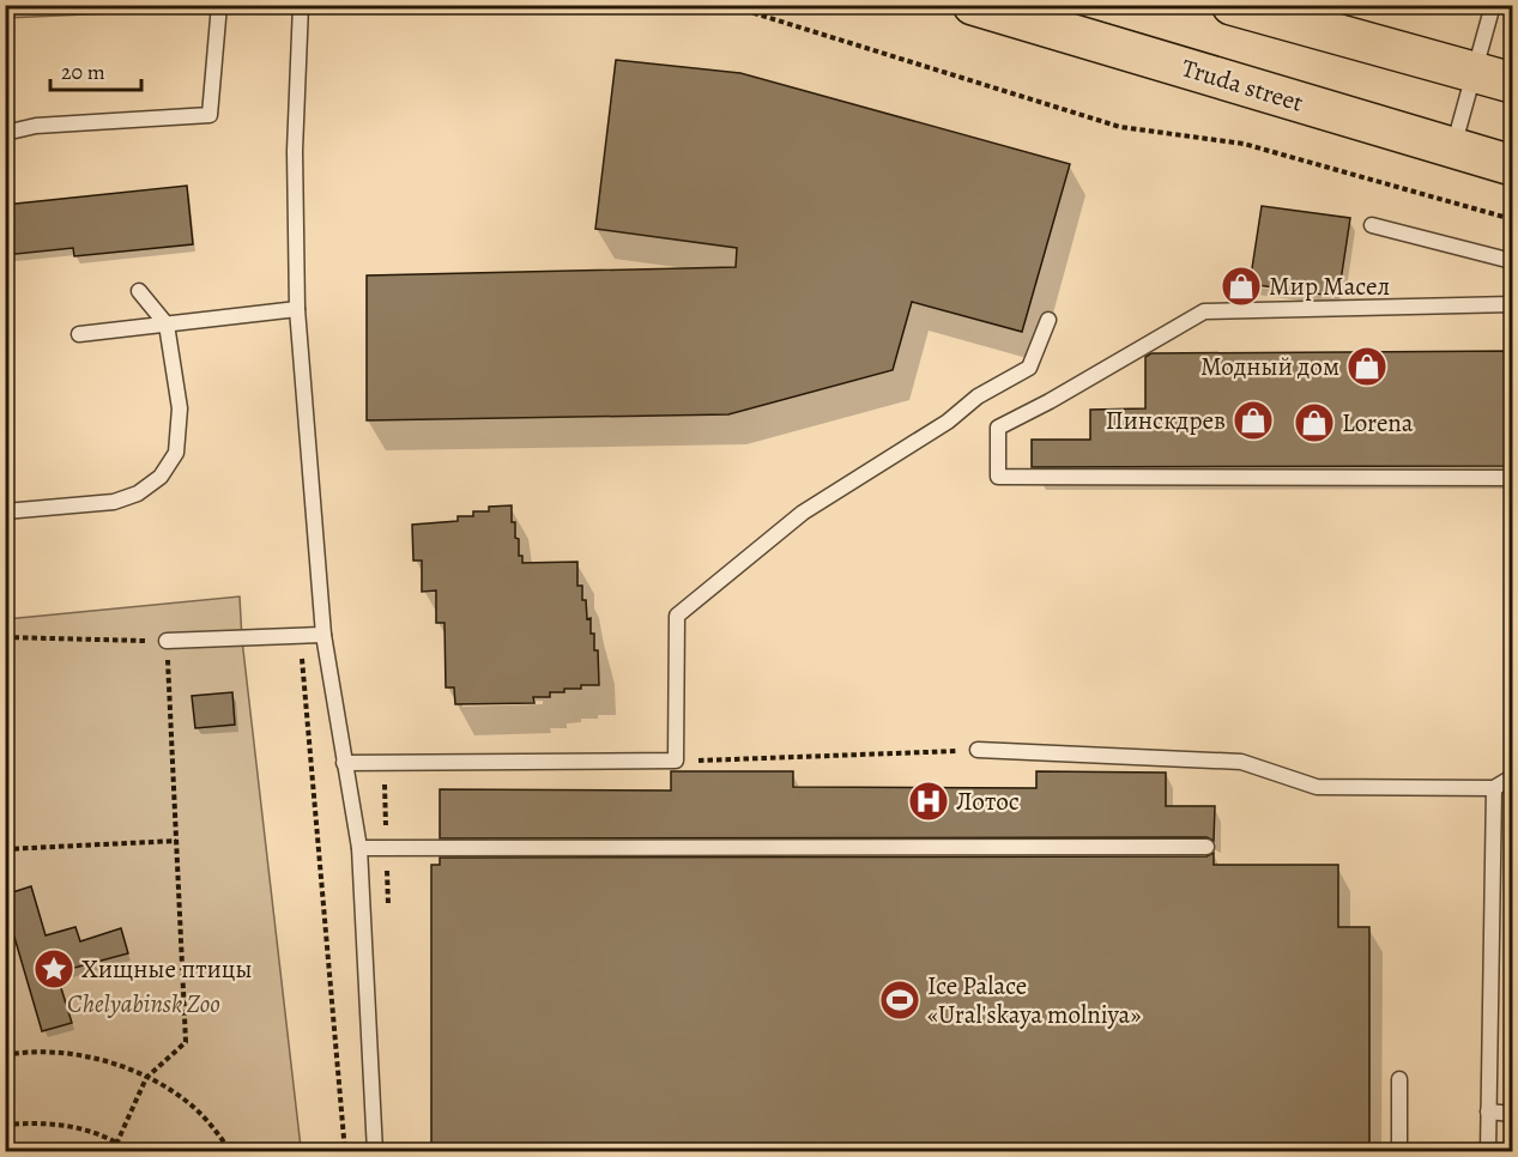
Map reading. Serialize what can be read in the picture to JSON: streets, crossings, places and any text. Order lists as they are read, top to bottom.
{
  "streets": {
    "main road": ["Truda street"]
  },
  "parks": ["Chelyabinsk Zoo"],
  "places": {
    "shop": [
      "Мир Масел",
      "Модный дом",
      "Пинскдрев",
      "Lorena"
    ],
    "hospital": ["Лотос"],
    "place": ["Хищные птицы"],
    "sports": ["Ice Palace «Ural'skaya molniya»"]
  },
  "scale_bar": "20 m"
}
